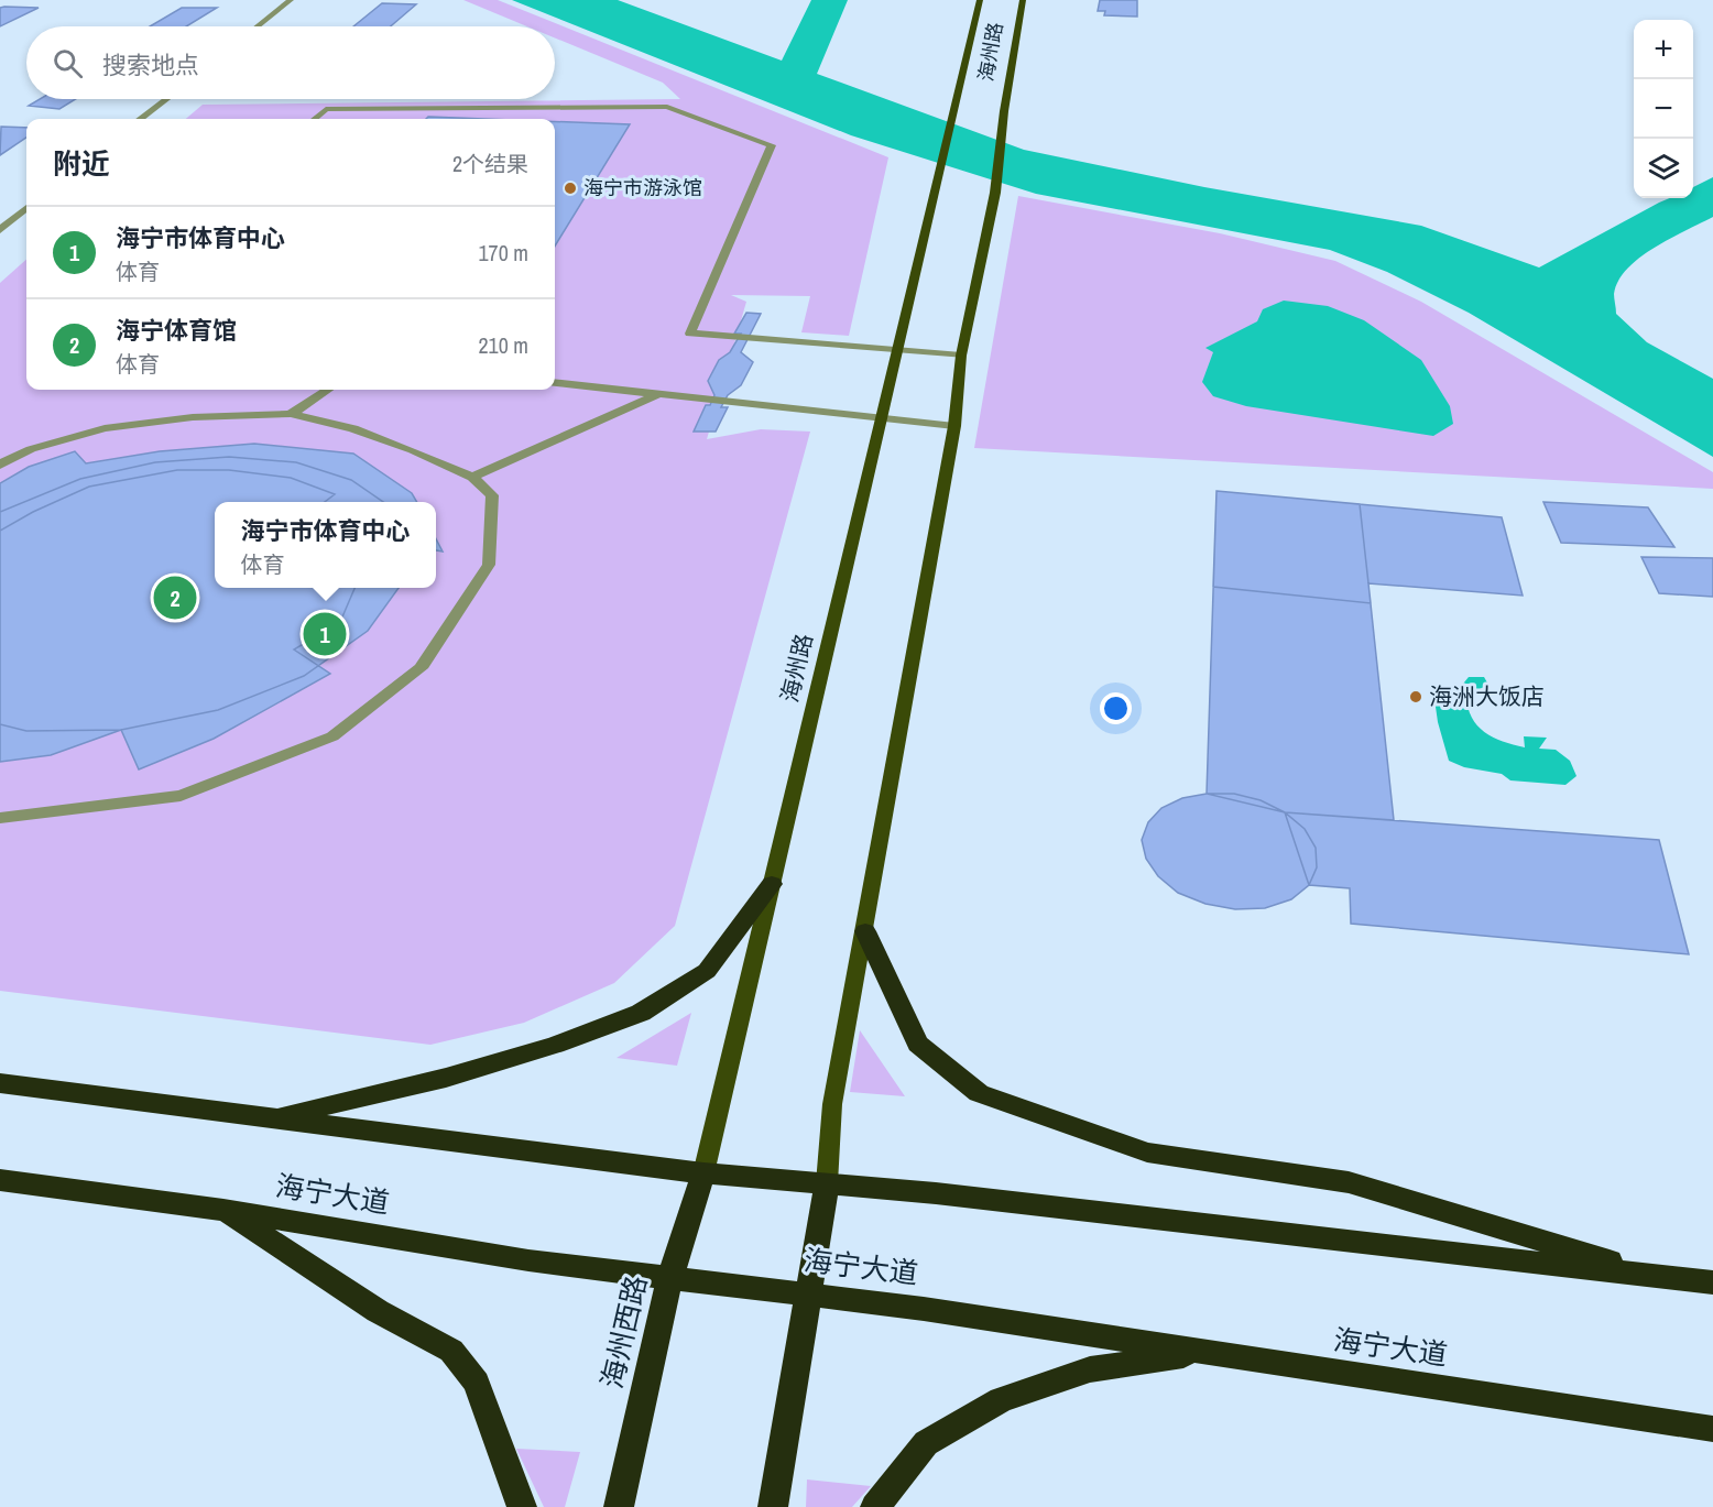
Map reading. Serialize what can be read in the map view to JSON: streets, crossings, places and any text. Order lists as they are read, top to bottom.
{
  "streets": {
    "highway": ["海宁大道", "海州西路"],
    "main road": ["海州路"]
  },
  "crossings": [
    ["海州路", "海州西路"],
    ["海宁大道", "海州西路"]
  ],
  "places": ["海宁市游泳馆", "海洲大饭店"],
  "page": {
    "map_buttons": ["+", "−"],
    "search": "搜索地点",
    "heading": ["附近", "2个结果"],
    "list": [
      {
        "mark": "1",
        "name": "海宁市体育中心",
        "note": "体育",
        "value": "170 m"
      },
      {
        "mark": "2",
        "name": "海宁体育馆",
        "note": "体育",
        "value": "210 m"
      }
    ],
    "popup": ["海宁市体育中心", "体育"],
    "pins": ["2", "1"]
  }
}
